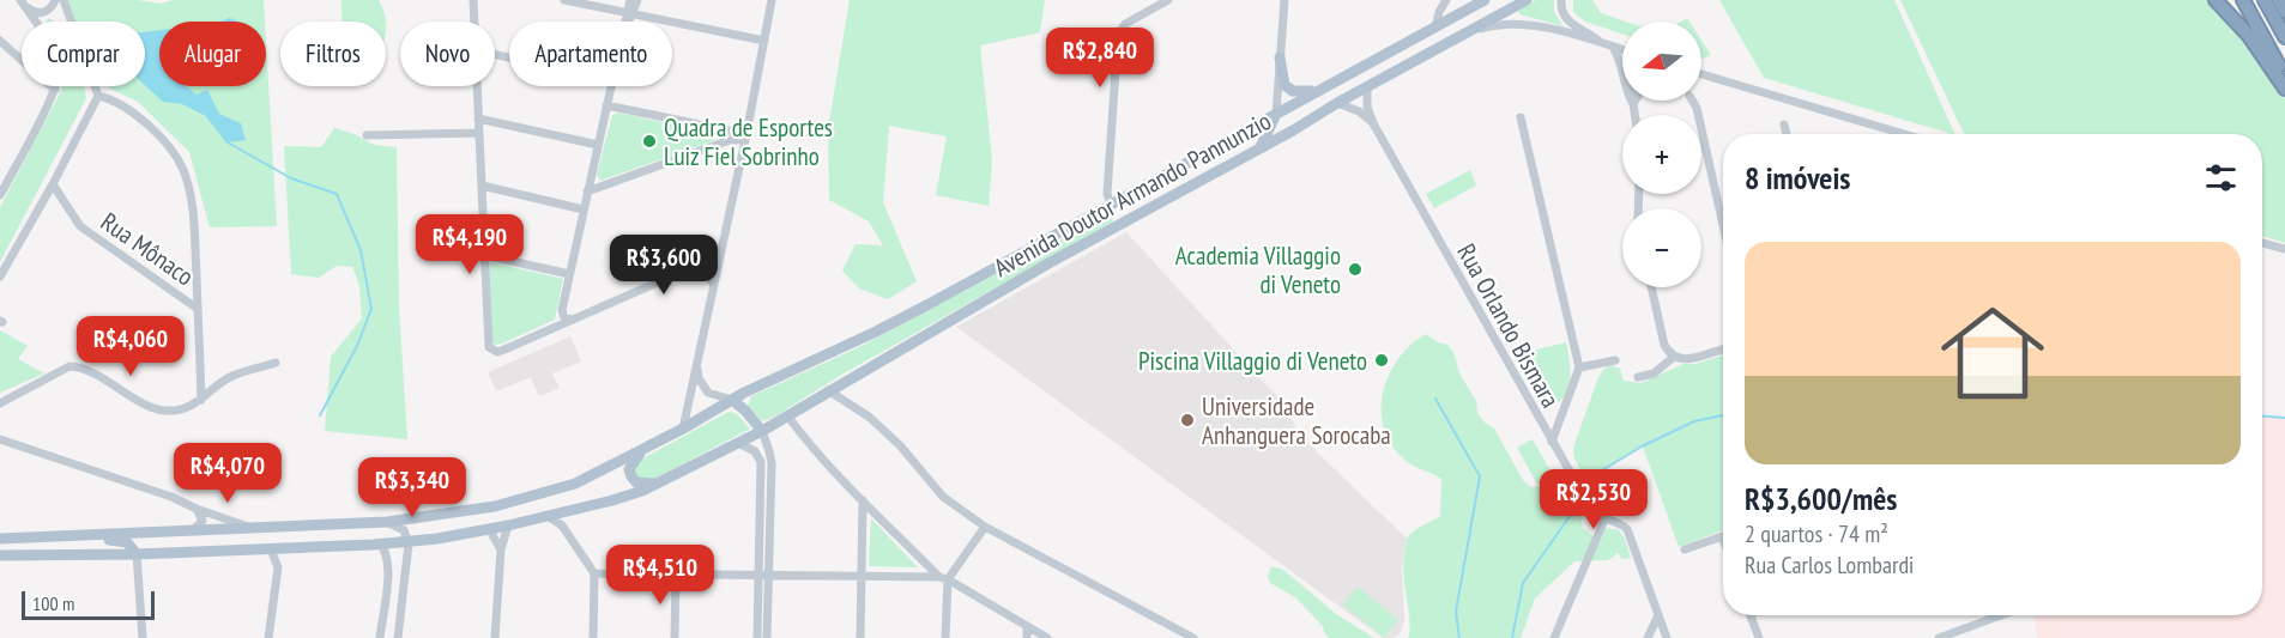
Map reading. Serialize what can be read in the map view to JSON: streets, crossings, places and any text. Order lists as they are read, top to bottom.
{
  "streets": {
    "main road": ["Avenida Doutor Armando Pannunzio"],
    "street": ["Rua Mônaco", "Rua Orlando Bismara"]
  },
  "crossings": [
    ["Avenida Doutor Armando Pannunzio", "Rua Orlando Bismara"]
  ],
  "places": [
    "Quadra de Esportes Luiz Fiel Sobrinho",
    "Academia Villaggio di Veneto",
    "Piscina Villaggio di Veneto",
    "Universidade Anhanguera Sorocaba"
  ],
  "scale_bar": "100 m",
  "north": "left",
  "page": {
    "map_buttons": ["+", "−"],
    "chip": [
      "Comprar",
      "Alugar",
      "Filtros",
      "Novo",
      "Apartamento"
    ],
    "price": [
      "R$2,840",
      "R$4,190",
      "R$3,600",
      "R$4,060",
      "R$4,070",
      "R$3,340",
      "R$2,530",
      "R$4,510"
    ],
    "heading": "8 imóveis",
    "list": [
      {
        "name": "R$3,600/mês",
        "note": "2 quartos · 74 m² · Rua Carlos Lombardi"
      }
    ],
    "scale": "100 m"
  }
}
